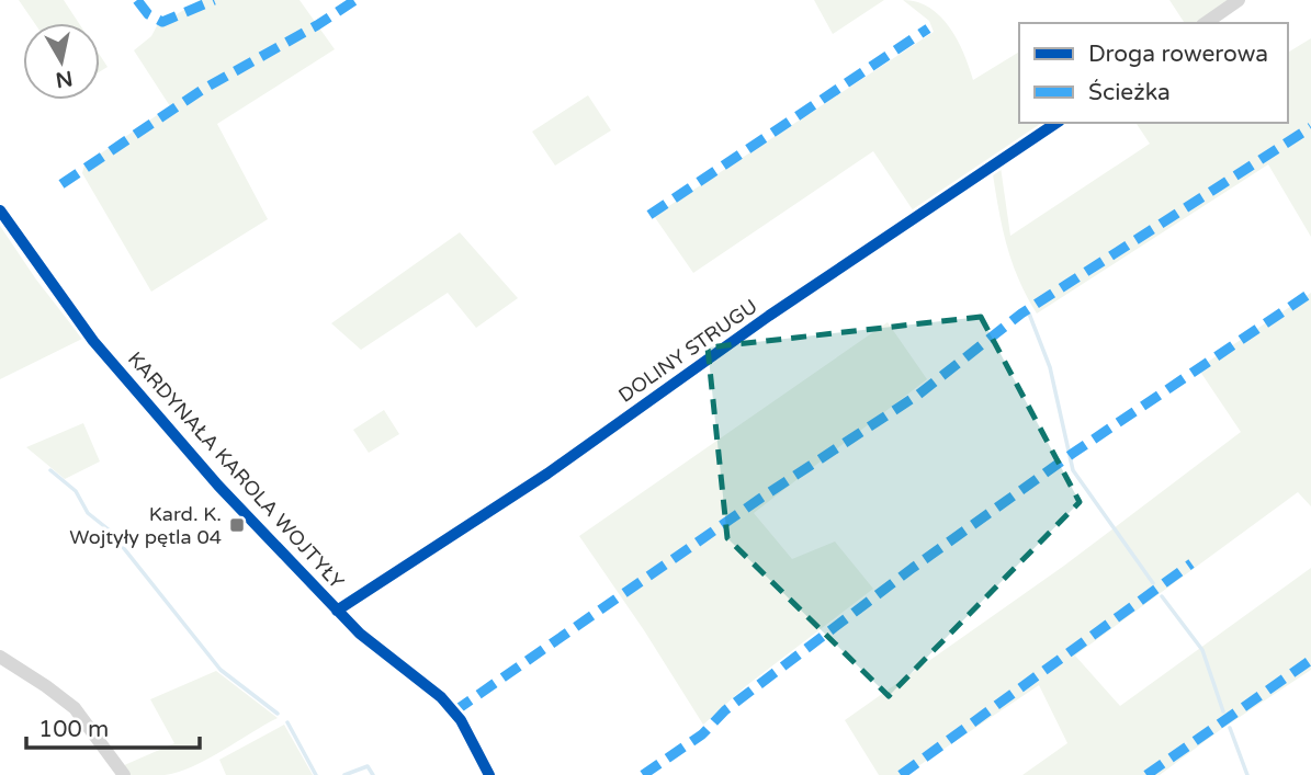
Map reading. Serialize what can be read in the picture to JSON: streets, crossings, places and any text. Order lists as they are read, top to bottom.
{
  "streets": {
    "street": ["DOLINY STRUGU", "KARDYNAŁA KAROLA WOJTYŁY"]
  },
  "crossings": [
    ["DOLINY STRUGU", "KARDYNAŁA KAROLA WOJTYŁY"]
  ],
  "places": {
    "transit": ["Kard. K. Wojtyły pętla 04"]
  },
  "legend": ["Droga rowerowa", "Ścieżka"],
  "scale_bar": "100 m",
  "north": "bottom"
}
